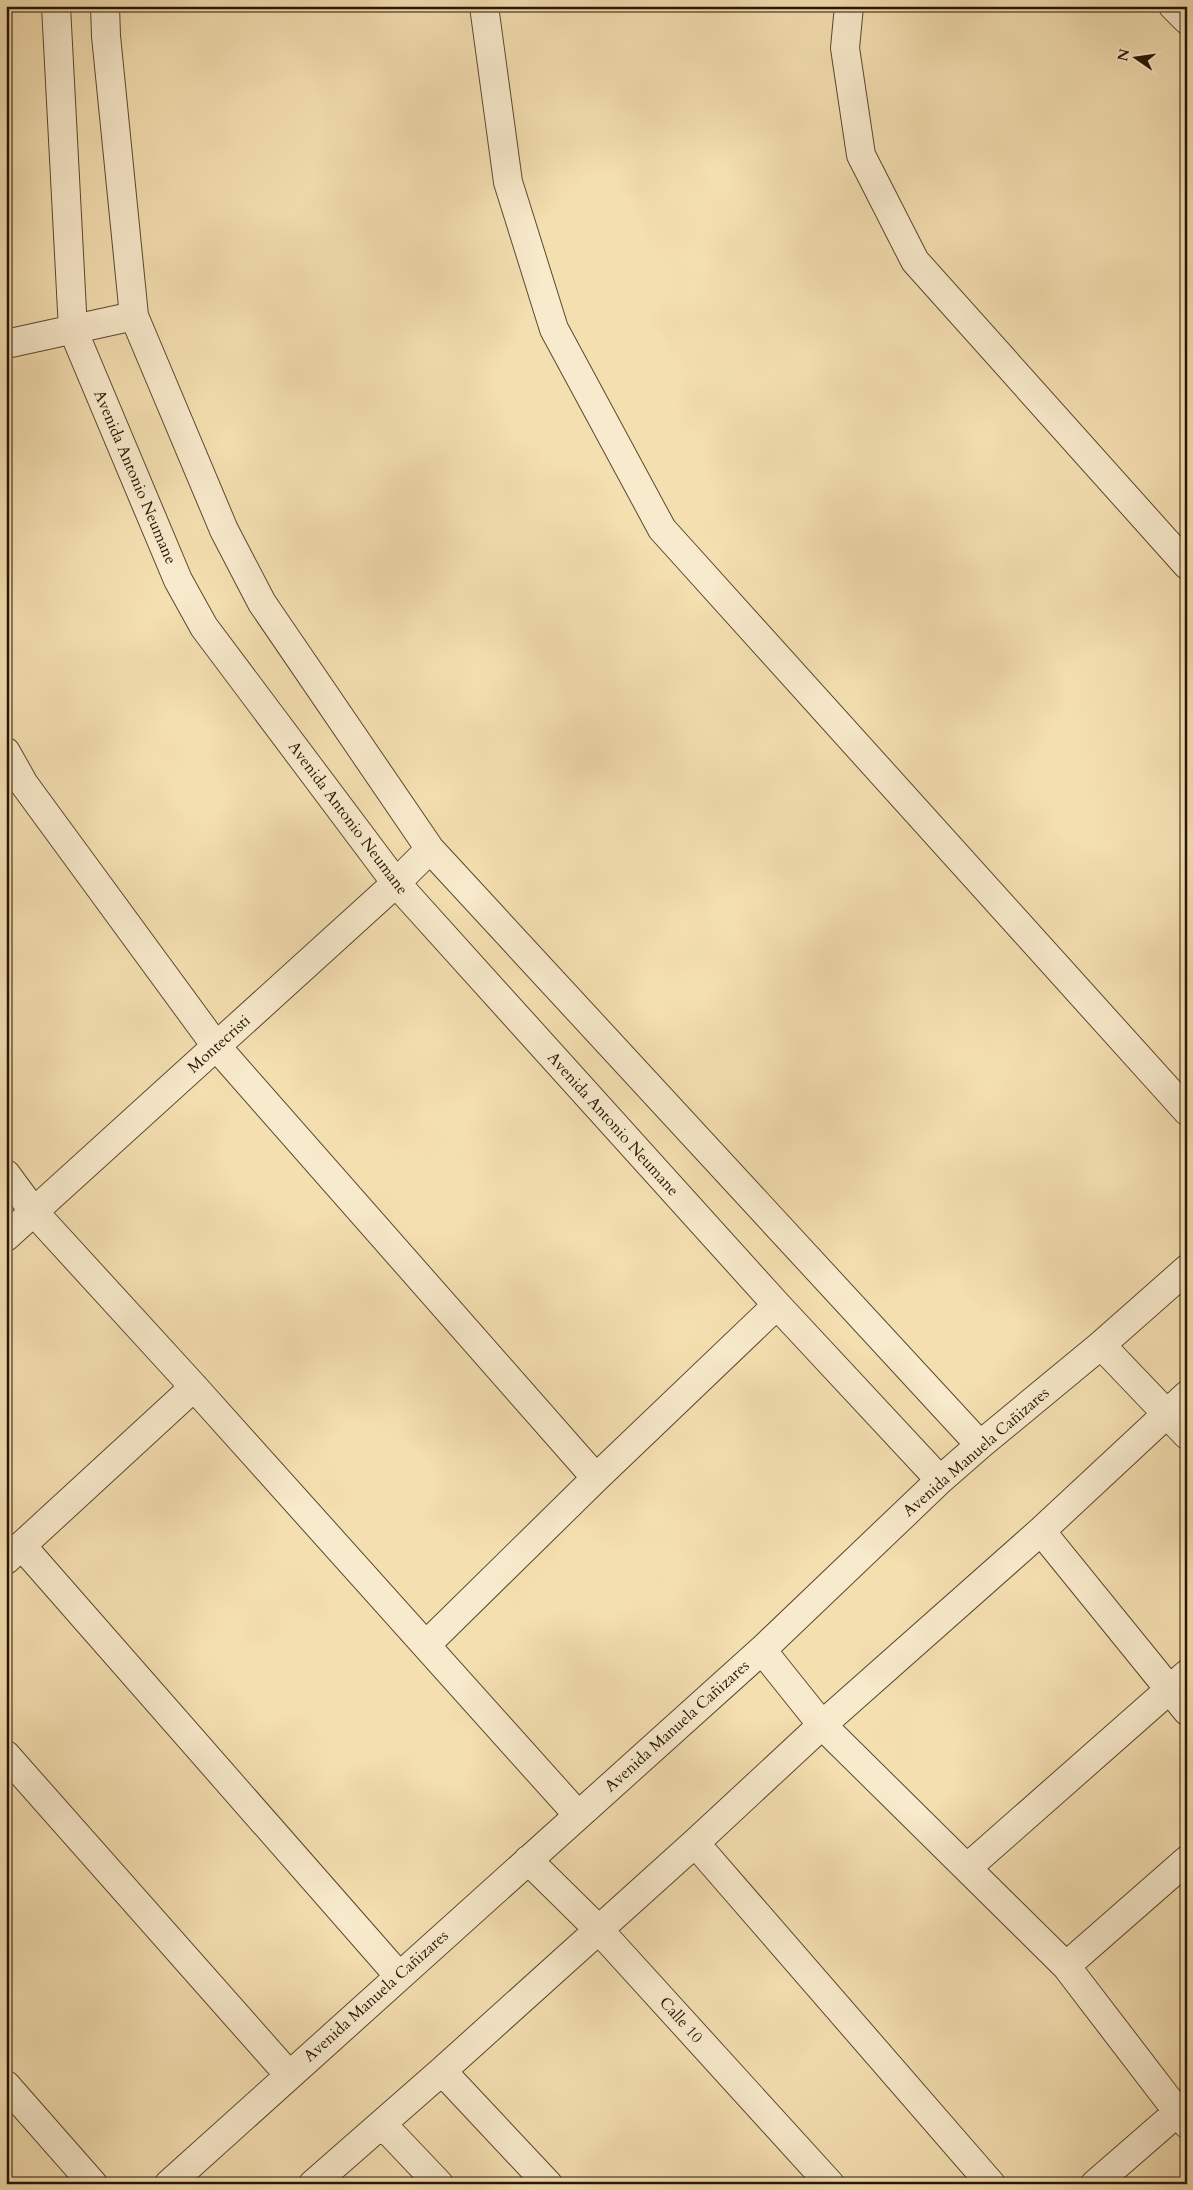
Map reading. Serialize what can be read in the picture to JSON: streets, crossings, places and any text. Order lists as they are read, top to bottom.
{
  "streets": {
    "street": [
      "Avenida Antonio Neumane",
      "Montecristi",
      "Avenida Manuela Cañizares",
      "Calle 10"
    ]
  },
  "crossings": [
    ["Avenida Antonio Neumane", "Montecristi"],
    ["Avenida Antonio Neumane", "Avenida Manuela Cañizares"],
    ["Avenida Manuela Cañizares", "Calle 10"]
  ],
  "north": "left"
}
